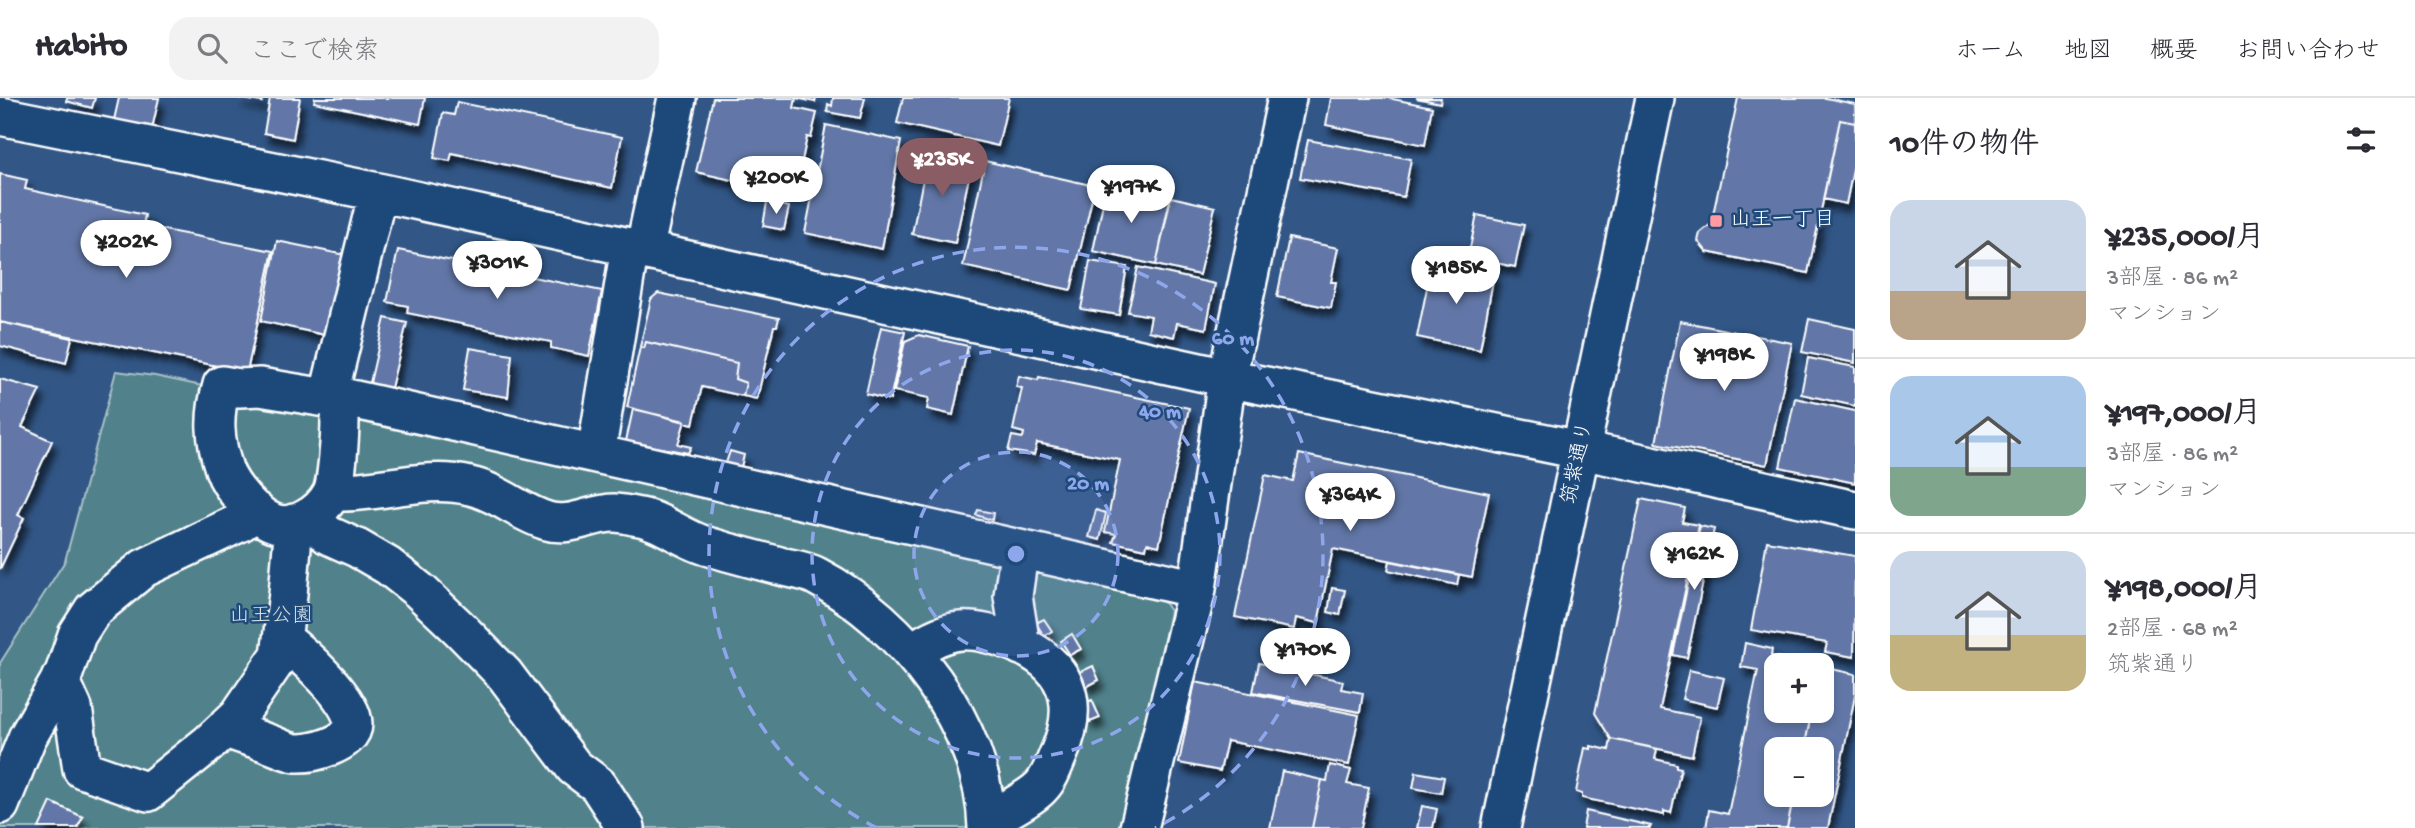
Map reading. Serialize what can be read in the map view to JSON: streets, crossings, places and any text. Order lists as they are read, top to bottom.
{
  "streets": {
    "street": ["筑紫通り"]
  },
  "parks": ["山王公園"],
  "places": {
    "transit": ["山王一丁目"]
  },
  "page": {
    "header": "Habito",
    "search": "ここで検索",
    "nav": [
      "ホーム",
      "地図",
      "概要",
      "お問い合わせ"
    ],
    "heading": "10件の物件",
    "price": [
      "¥235K",
      "¥200K",
      "¥197K",
      "¥202K",
      "¥301K",
      "¥185K",
      "¥198K",
      "¥364K",
      "¥162K",
      "¥170K"
    ],
    "list": [
      {
        "name": "¥235,000/月",
        "note": "3部屋 · 86 m² · マンション"
      },
      {
        "name": "¥197,000/月",
        "note": "3部屋 · 86 m² · マンション"
      },
      {
        "name": "¥198,000/月",
        "note": "2部屋 · 68 m² · 筑紫通り"
      }
    ],
    "map_buttons": ["+", "−"]
  },
  "rings": ["60 m", "40 m", "20 m"]
}
